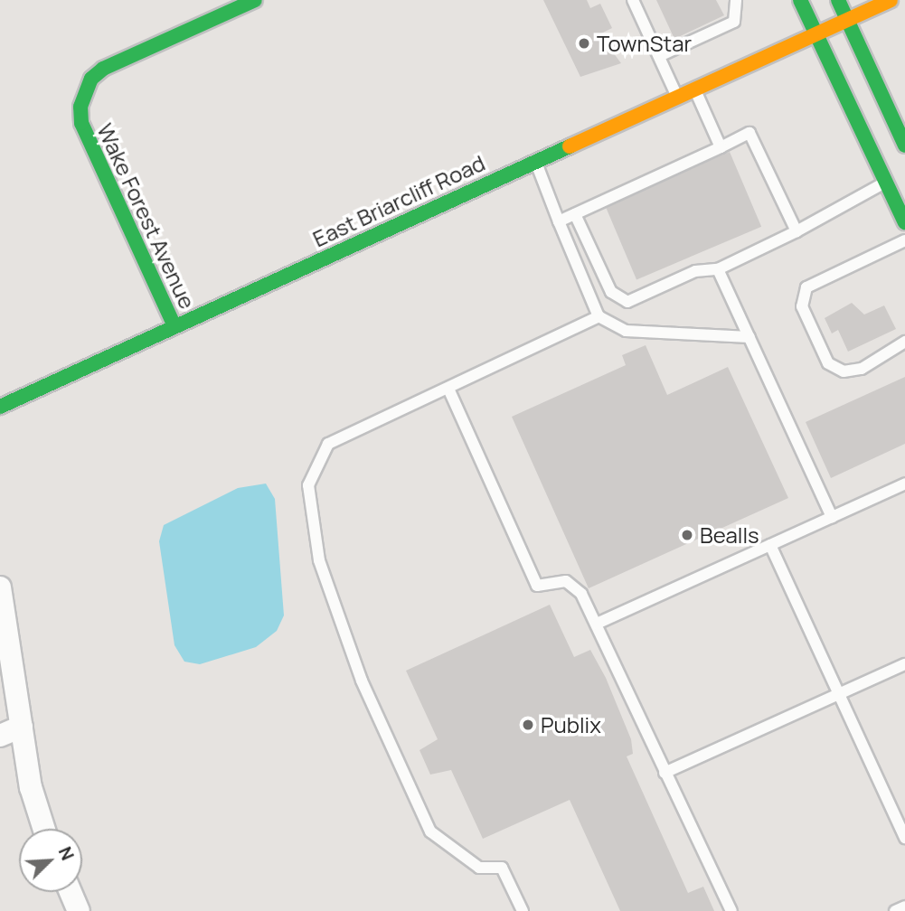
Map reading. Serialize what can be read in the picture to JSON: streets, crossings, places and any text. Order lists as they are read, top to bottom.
{
  "streets": {
    "street": ["East Briarcliff Road", "Wake Forest Avenue"]
  },
  "crossings": [
    ["East Briarcliff Road", "Wake Forest Avenue"]
  ],
  "places": ["TownStar", "Bealls", "Publix"],
  "north": "top right"
}
